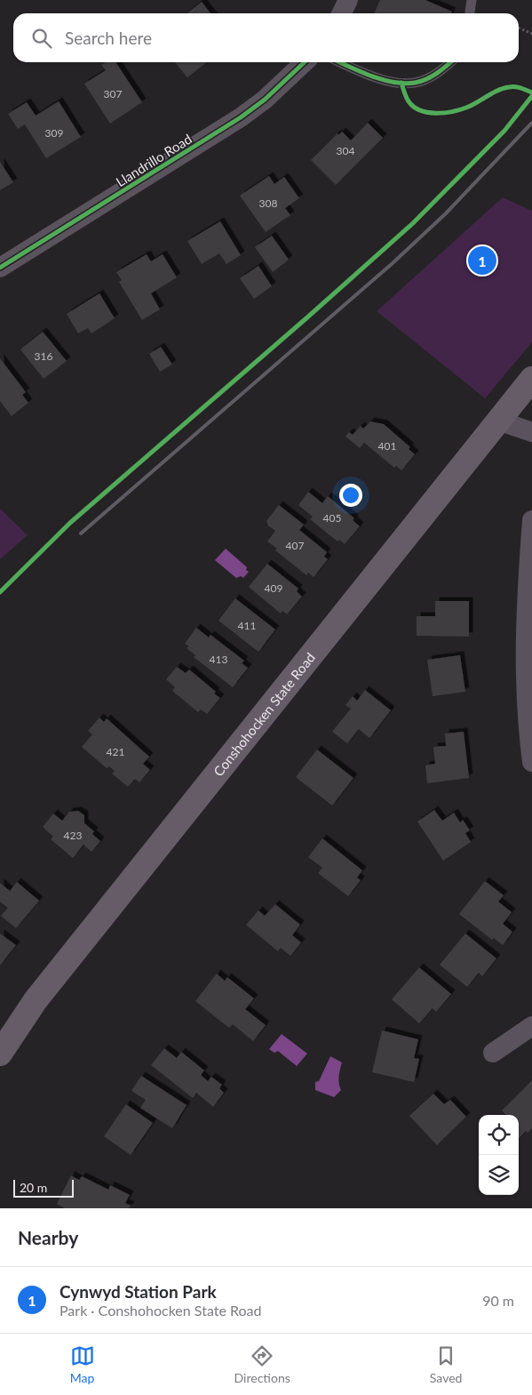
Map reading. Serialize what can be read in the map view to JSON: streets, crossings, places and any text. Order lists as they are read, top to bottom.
{
  "streets": {
    "main road": ["Conshohocken State Road"],
    "street": ["Llandrillo Road"]
  },
  "house_numbers": [
    "307",
    "309",
    "304",
    "308",
    "316",
    "401",
    "405",
    "407",
    "409",
    "411",
    "413",
    "421",
    "423"
  ],
  "scale_bar": "20 m",
  "page": {
    "search": "Search here",
    "pins": "1",
    "scale": "20 m",
    "heading": "Nearby",
    "list": [
      {
        "mark": "1",
        "name": "Cynwyd Station Park",
        "note": "Park · Conshohocken State Road",
        "value": "90 m"
      }
    ],
    "nav": ["Map", "Directions", "Saved"]
  }
}
